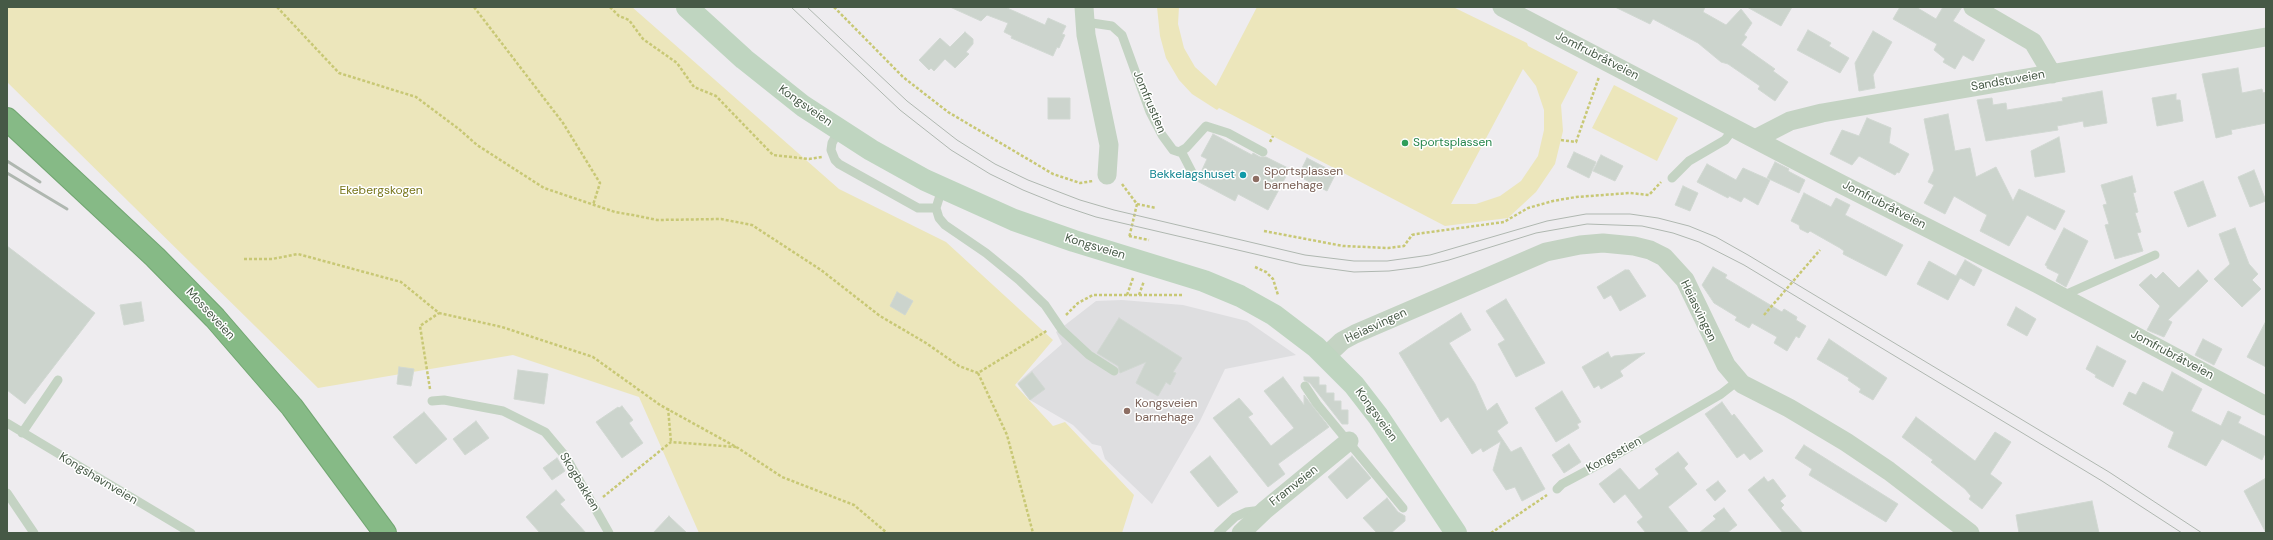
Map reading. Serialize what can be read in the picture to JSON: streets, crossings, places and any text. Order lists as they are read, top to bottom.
{
  "streets": {
    "highway": ["Mosseveien"],
    "main road": ["Kongsveien"],
    "street": [
      "Jomfrubråtveien",
      "Sandstuveien",
      "Jomfrustien",
      "Heiasvingen",
      "Framveien"
    ],
    "lane": ["Kongsstien", "Kongshavnveien", "Skogbakken"]
  },
  "crossings": [
    ["Jomfrubråtveien", "Sandstuveien"],
    ["Kongsveien", "Heiasvingen"],
    ["Heiasvingen", "Kongsstien"]
  ],
  "parks": ["Ekebergskogen"],
  "places": [
    "Sportsplassen",
    "Bekkelagshuset",
    "Sportsplassen barnehage",
    "Kongsveien barnehage"
  ]
}
